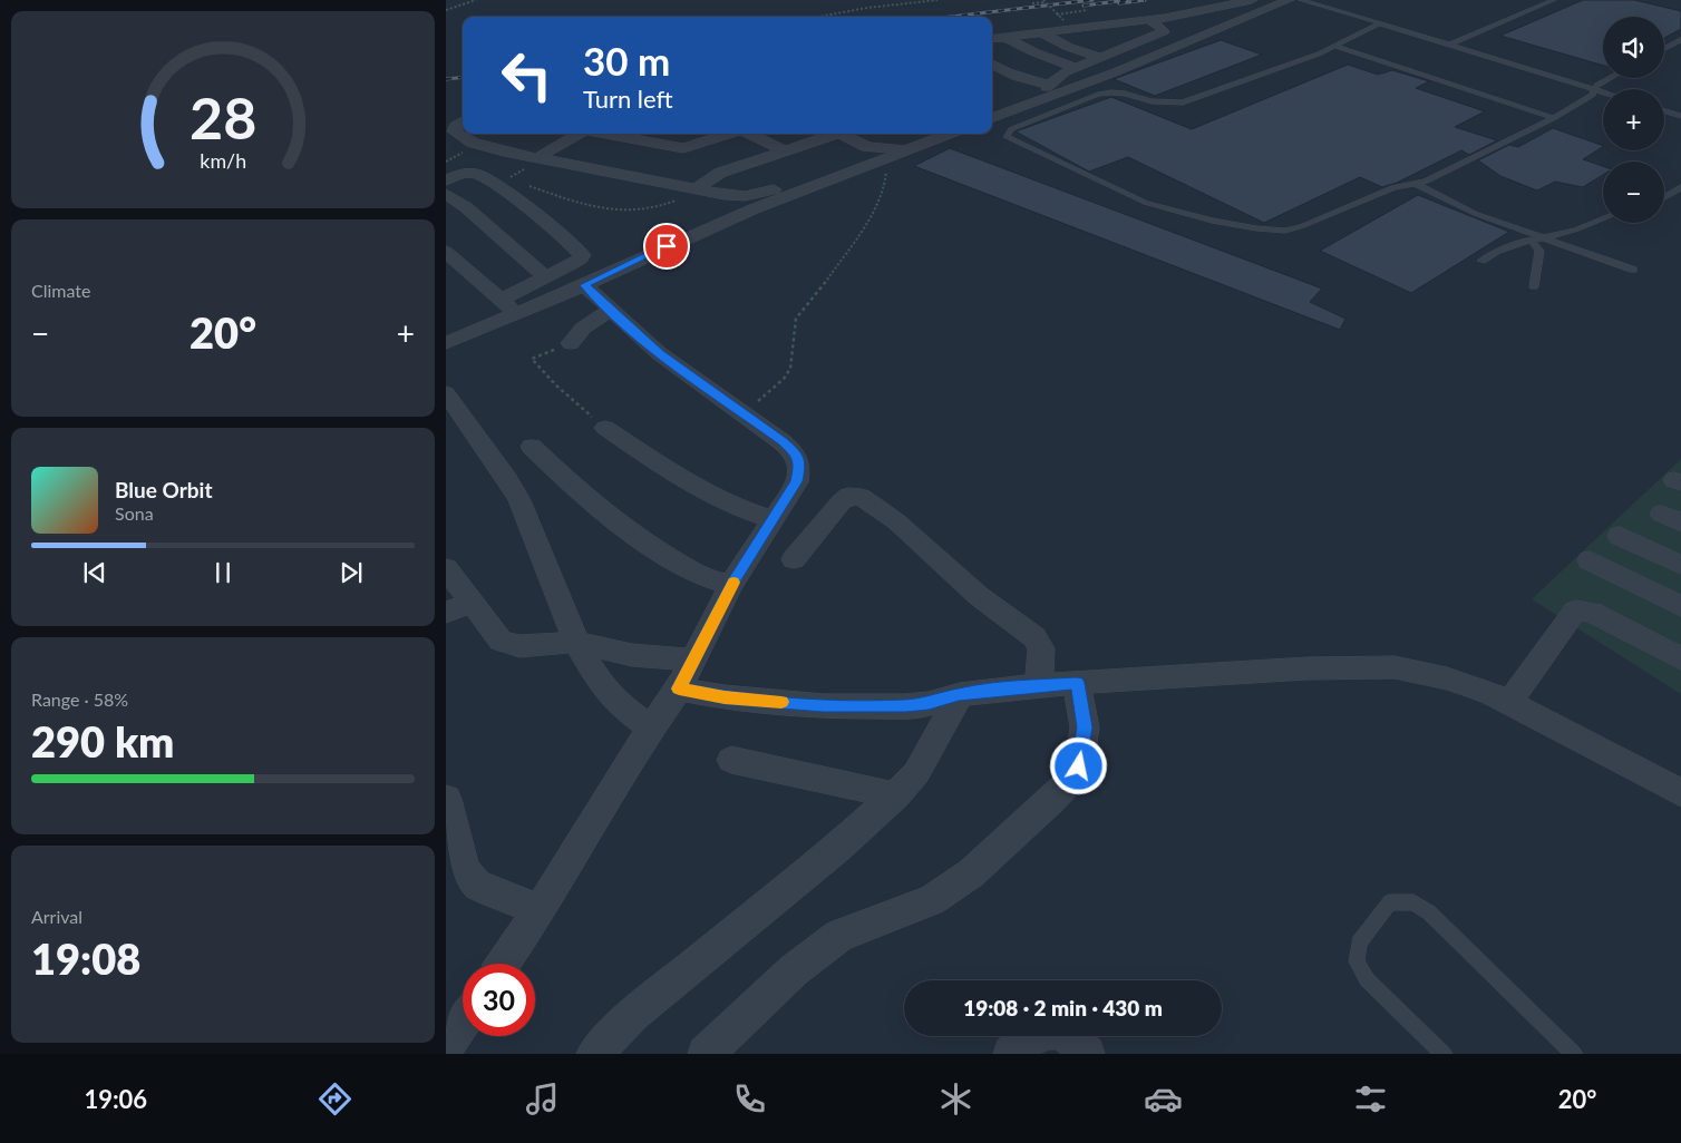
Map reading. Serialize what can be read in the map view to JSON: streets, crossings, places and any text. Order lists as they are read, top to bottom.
{
  "page": {
    "map_buttons": ["+", "−"],
    "turn": ["30 m", "Turn left"],
    "tile": [
      "Climate",
      ["Range · 58%", "290 km"],
      ["Arrival", "19:08"]
    ],
    "heat": ["−", "20°", "+"],
    "song": ["Blue Orbit", "Sona"],
    "limit": "30",
    "trip": "19:08 · 2 min · 430 m",
    "tabs": ["19:06", "20°"],
    "gauge": ["28", "km/h"]
  }
}
